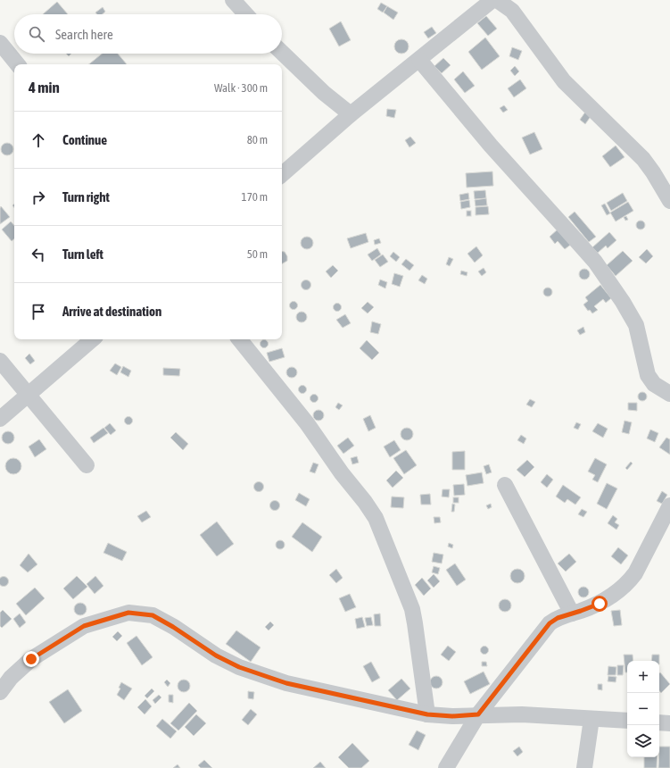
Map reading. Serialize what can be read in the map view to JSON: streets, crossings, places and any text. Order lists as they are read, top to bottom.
{
  "page": {
    "search": "Search here",
    "heading": ["4 min", "Walk · 300 m"],
    "list": [
      ["Continue", "80 m"],
      ["Turn right", "170 m"],
      ["Turn left", "50 m"],
      "Arrive at destination"
    ],
    "map_buttons": ["+", "−"]
  }
}
